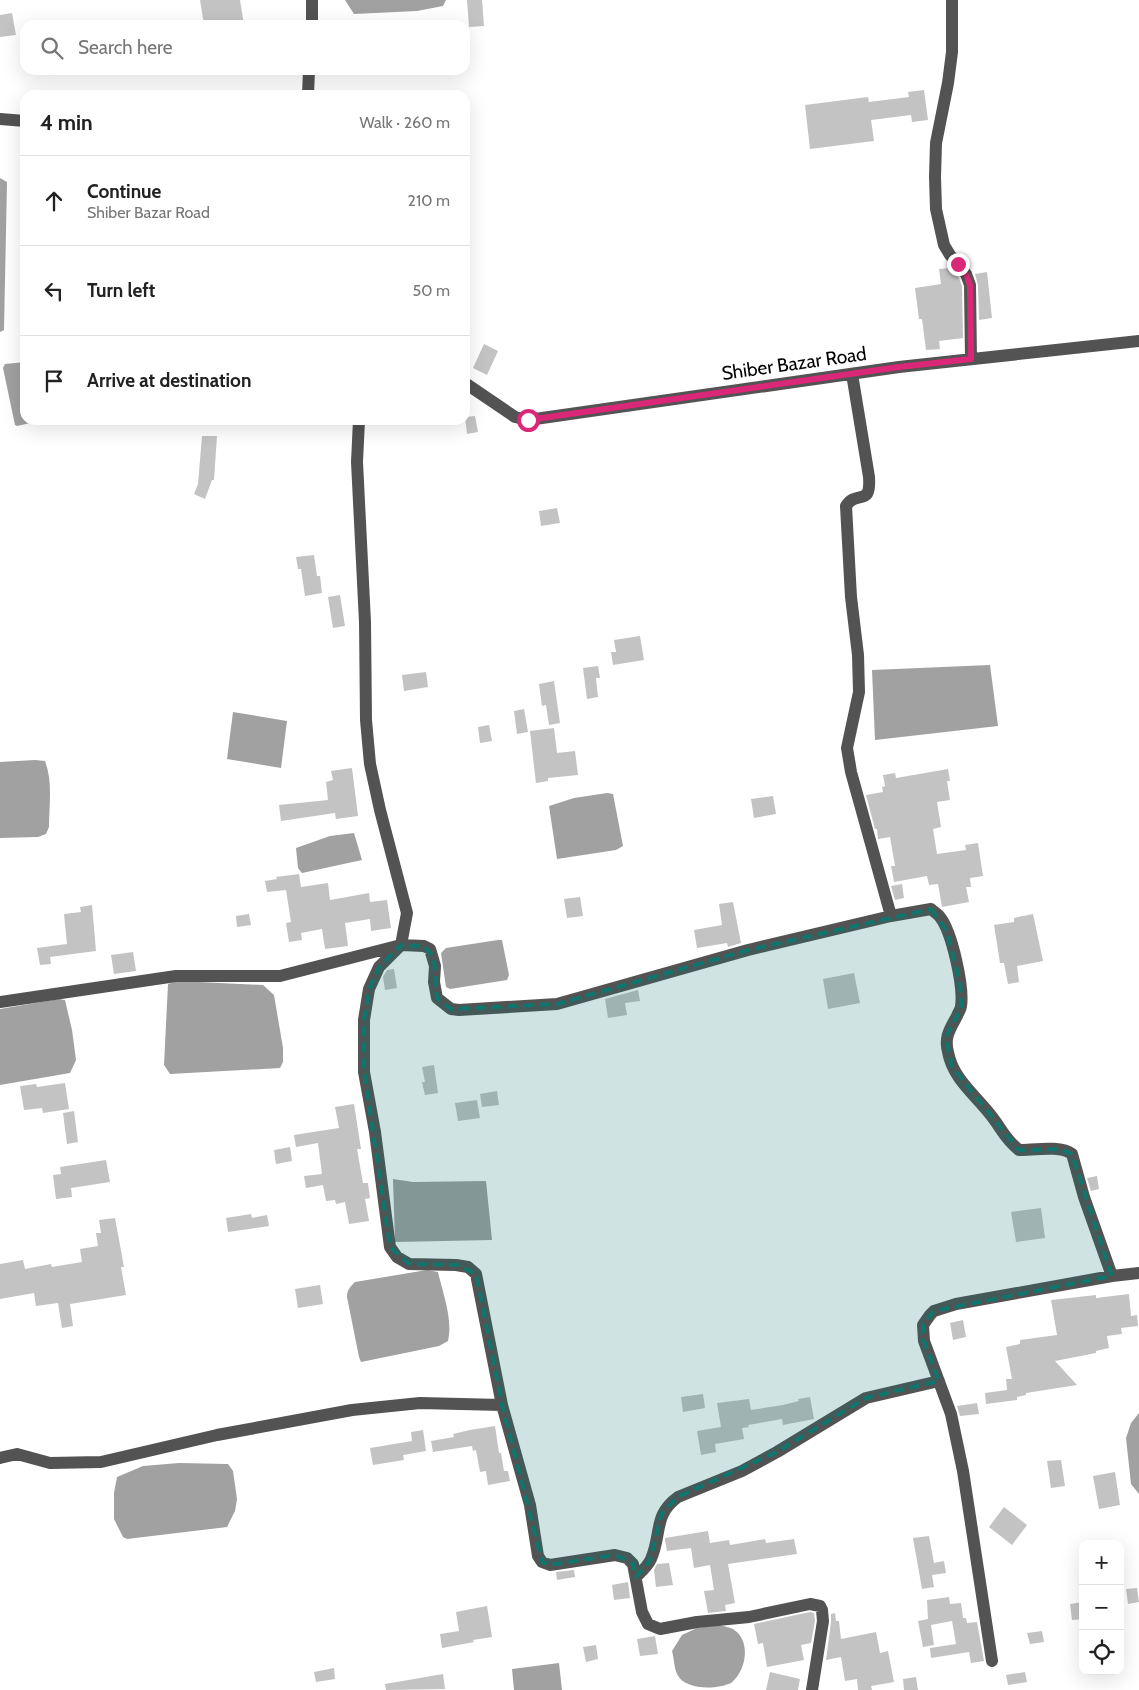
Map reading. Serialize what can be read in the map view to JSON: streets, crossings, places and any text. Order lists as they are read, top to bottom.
{
  "streets": {
    "street": ["Shiber Bazar Road"]
  },
  "page": {
    "search": "Search here",
    "heading": ["4 min", "Walk · 260 m"],
    "list": [
      ["Continue", "Shiber Bazar Road", "210 m"],
      ["Turn left", "50 m"],
      "Arrive at destination"
    ],
    "map_buttons": ["+", "−"]
  }
}
